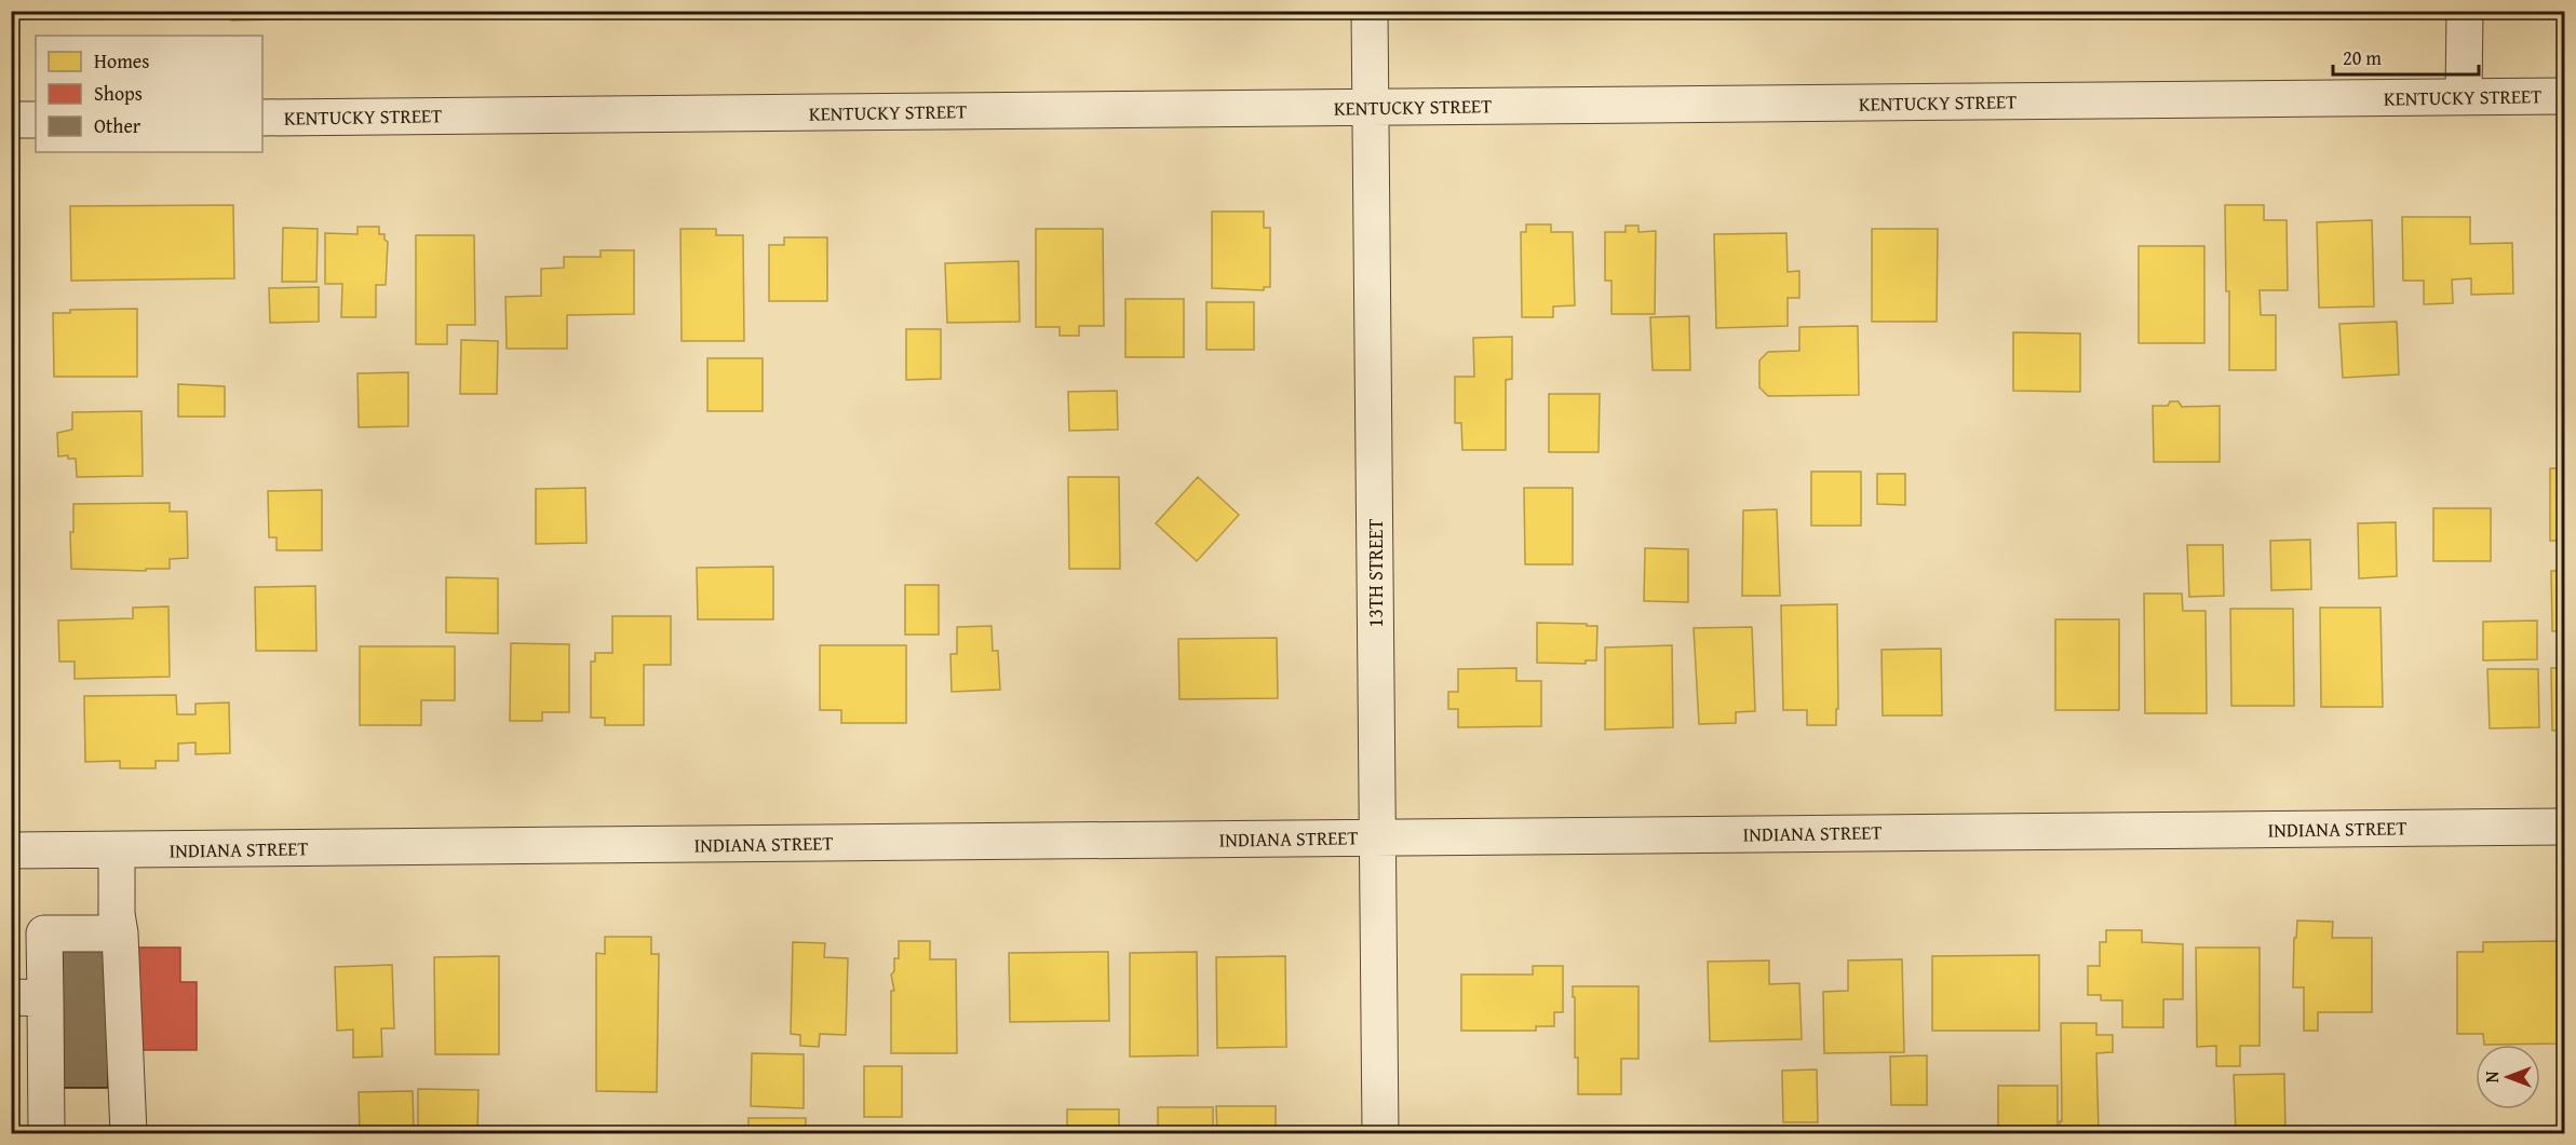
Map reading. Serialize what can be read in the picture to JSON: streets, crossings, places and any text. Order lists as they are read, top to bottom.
{
  "streets": {
    "street": ["KENTUCKY STREET", "13TH STREET", "INDIANA STREET"]
  },
  "crossings": [
    ["KENTUCKY STREET", "13TH STREET"],
    ["13TH STREET", "INDIANA STREET"]
  ],
  "legend": ["Homes", "Shops", "Other"],
  "scale_bar": "20 m",
  "north": "left"
}
